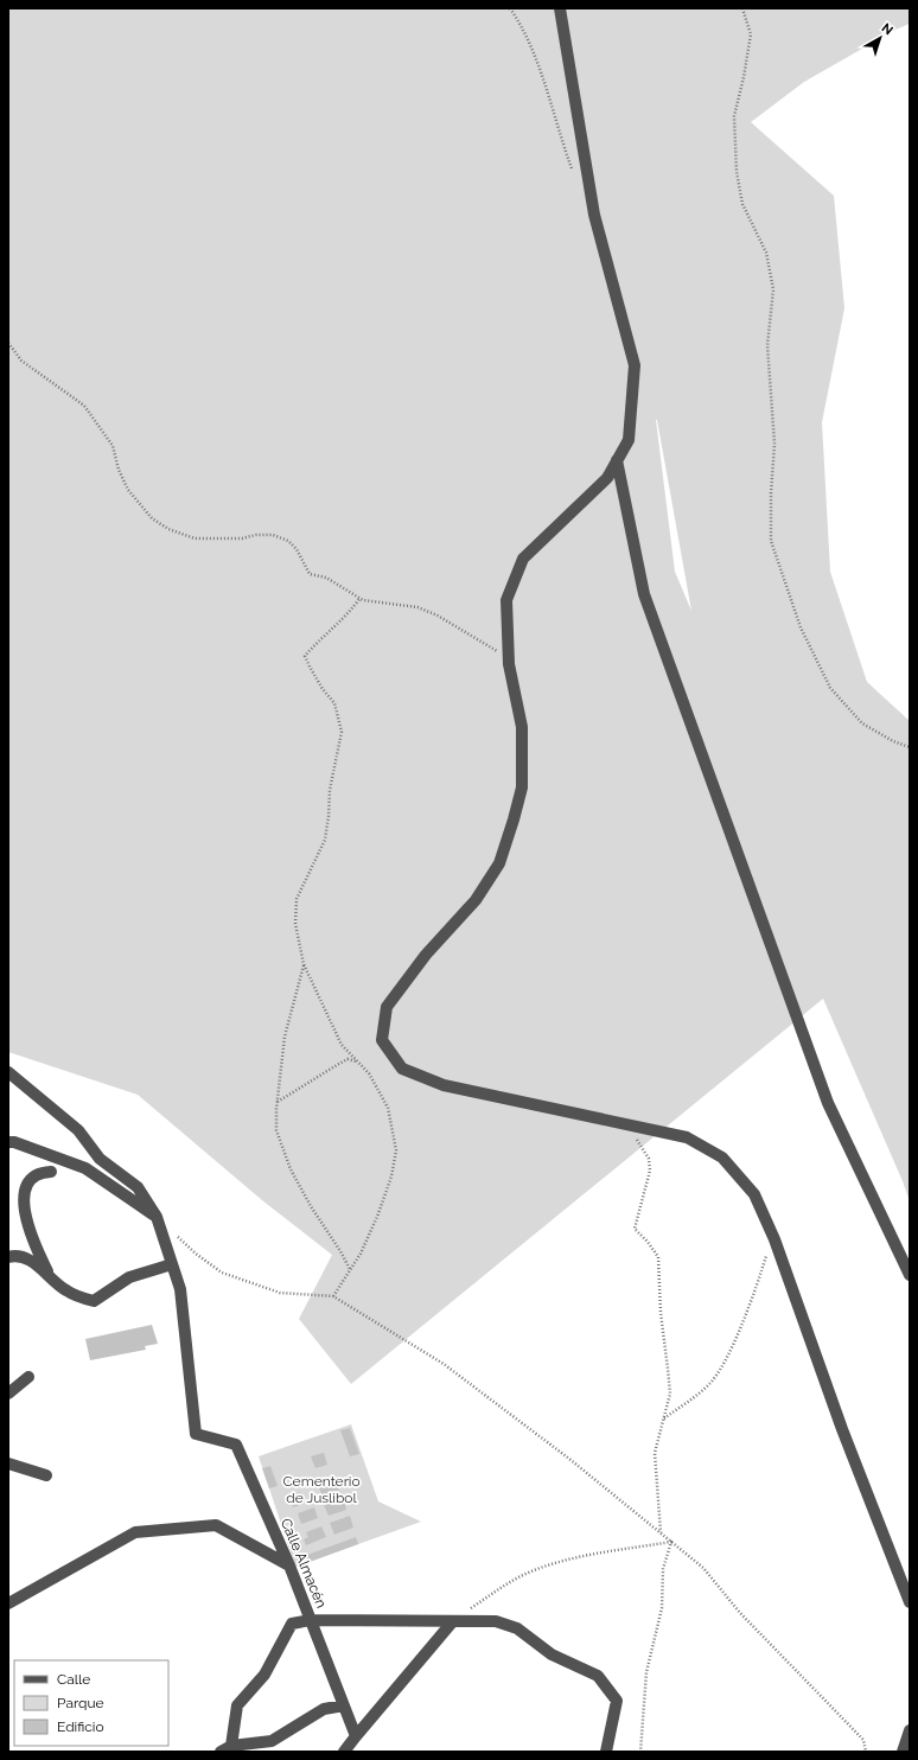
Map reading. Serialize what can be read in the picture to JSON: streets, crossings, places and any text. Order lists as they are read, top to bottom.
{
  "streets": {
    "street": ["Calle Almacén"]
  },
  "parks": ["Cementerio de Juslibol"],
  "legend": ["Calle", "Parque", "Edificio"],
  "north": "top right"
}
